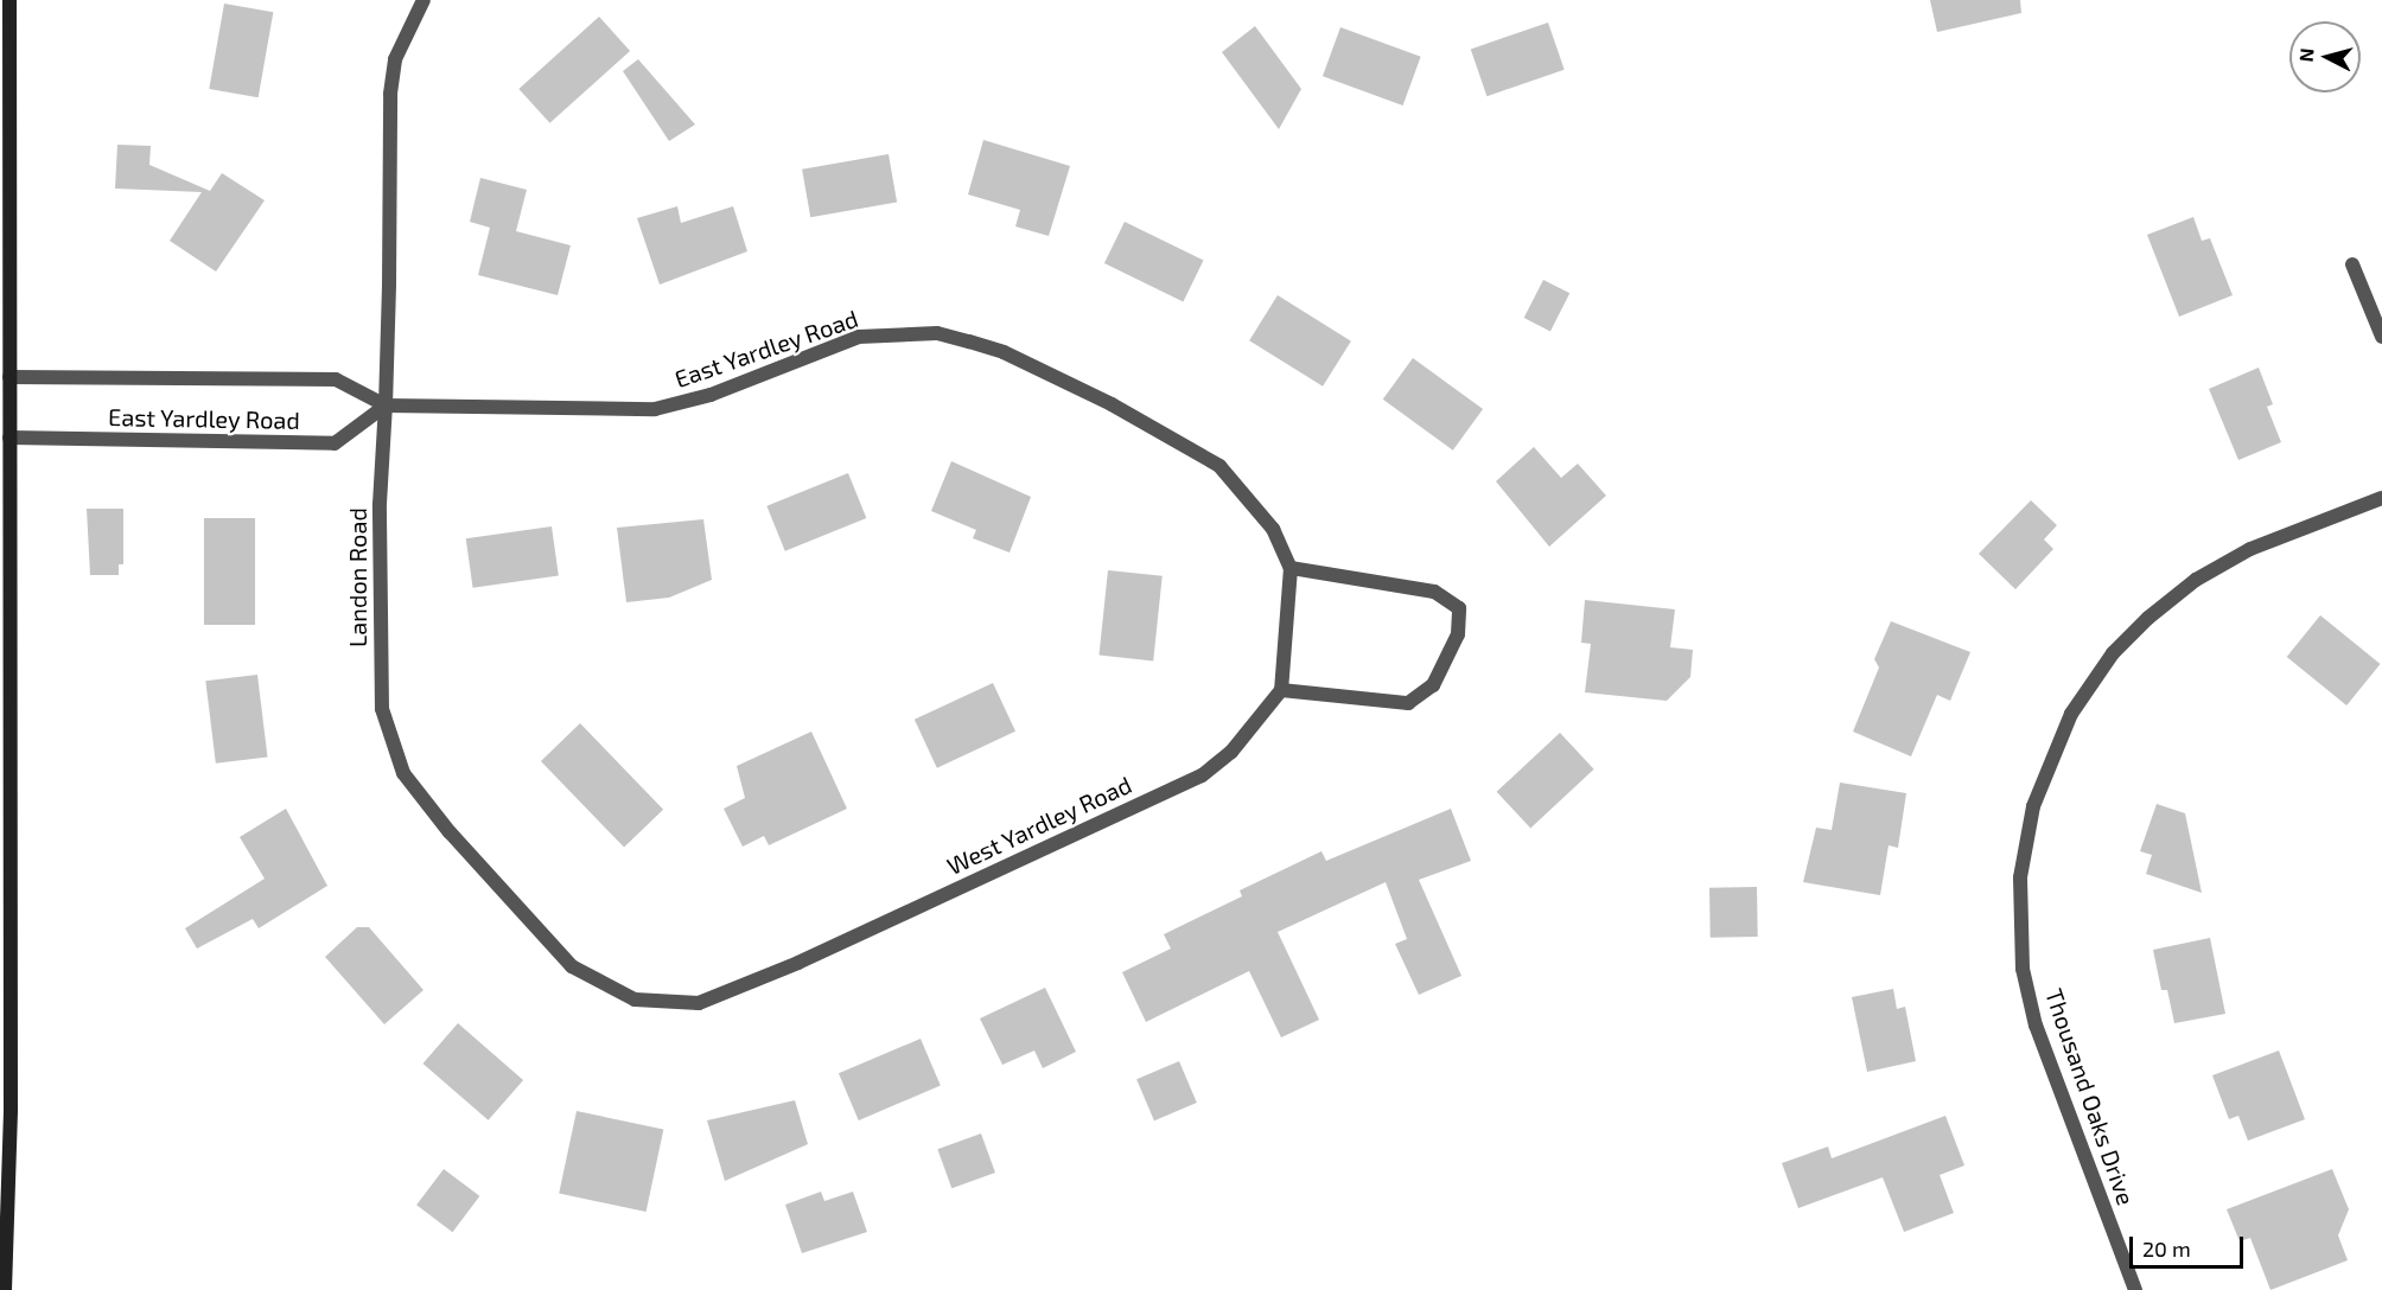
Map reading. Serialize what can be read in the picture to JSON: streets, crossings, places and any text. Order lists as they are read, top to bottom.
{
  "streets": {
    "street": [
      "East Yardley Road",
      "Landon Road",
      "West Yardley Road",
      "Thousand Oaks Drive"
    ]
  },
  "crossings": [
    ["East Yardley Road", "Landon Road"],
    ["Landon Road", "West Yardley Road"]
  ],
  "scale_bar": "20 m",
  "north": "left"
}
